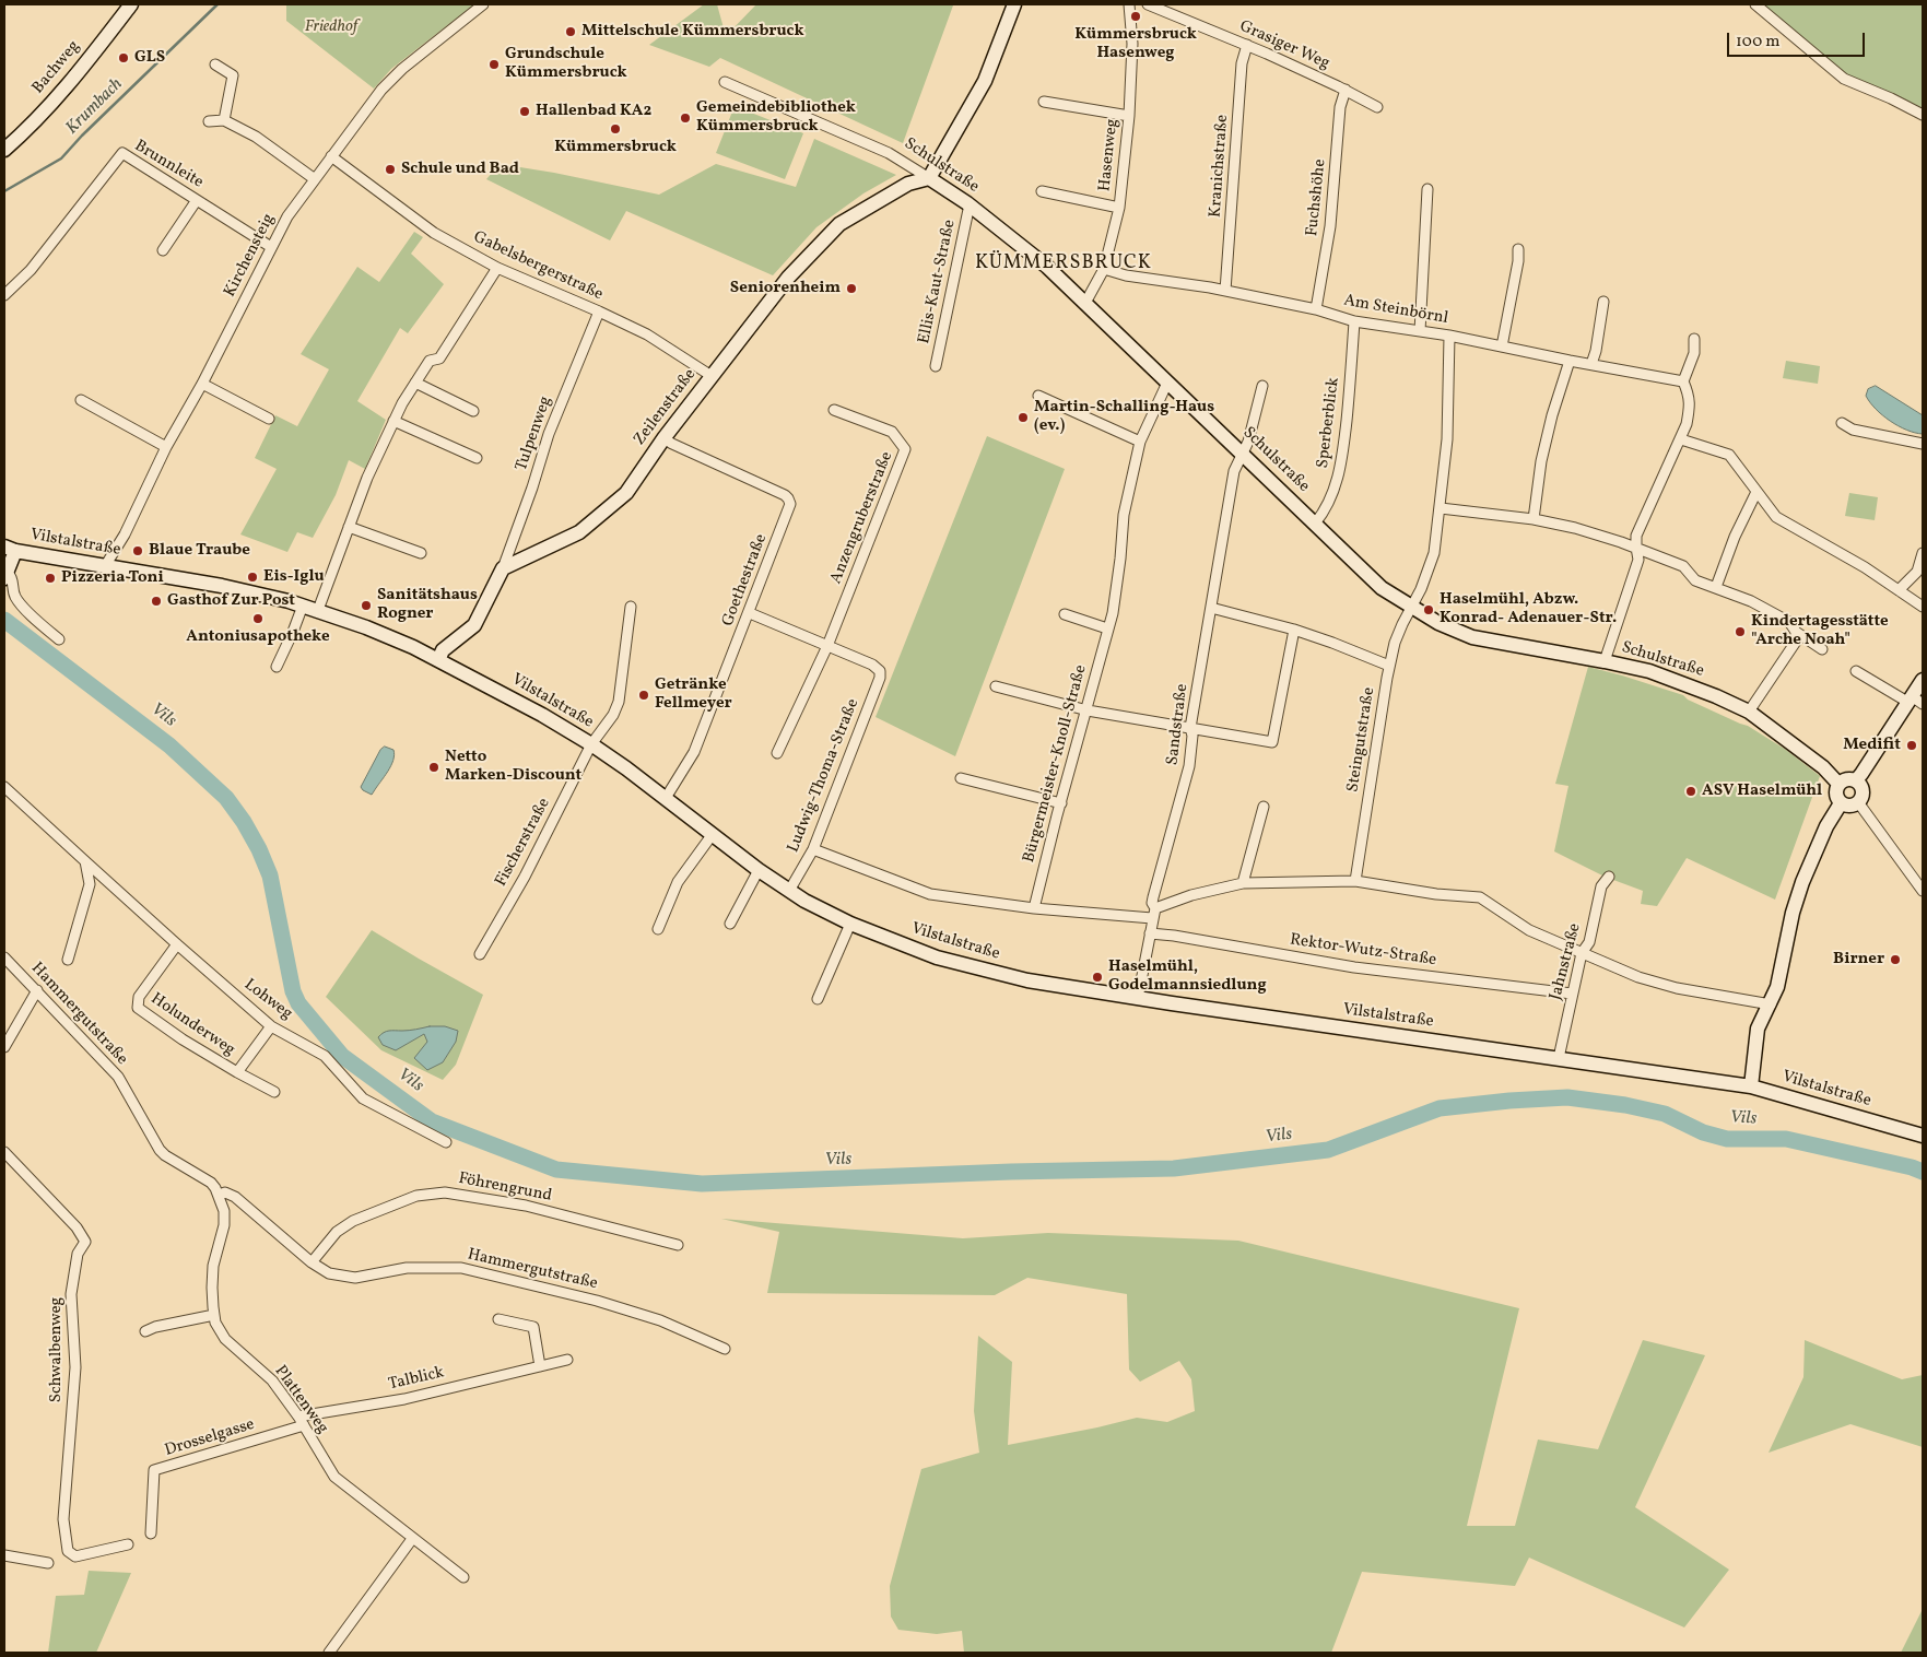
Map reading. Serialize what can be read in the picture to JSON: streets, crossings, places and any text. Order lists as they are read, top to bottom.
{
  "streets": {
    "street": [
      "Grasiger Weg",
      "Bachweg",
      "Hasenweg",
      "Brunnleite",
      "Schulstraße",
      "Kranichstraße",
      "Fuchshöhe",
      "Kirchensteig",
      "Gabelsbergerstraße",
      "Ellis-Kaut-Straße",
      "Am Steinbörnl",
      "Zeilenstraße",
      "Sperberblick",
      "Tulpenweg",
      "Anzengruberstraße",
      "Vilstalstraße",
      "Goethestraße",
      "Sandstraße",
      "Steingutstraße",
      "Bürgermeister-Knoll-Straße",
      "Ludwig-Thoma-Straße",
      "Fischerstraße",
      "Rektor-Wutz-Straße",
      "Jahnstraße",
      "Lohweg",
      "Hammergutstraße",
      "Holunderweg",
      "Föhrengrund",
      "Schwalbenweg",
      "Talblick",
      "Plattenweg",
      "Drosselgasse"
    ]
  },
  "crossings": [
    ["Grasiger Weg", "Kranichstraße"],
    ["Grasiger Weg", "Fuchshöhe"],
    ["Hasenweg", "Schulstraße"],
    ["Hasenweg", "Am Steinbörnl"],
    ["Brunnleite", "Kirchensteig"],
    ["Schulstraße", "Ellis-Kaut-Straße"],
    ["Schulstraße", "Zeilenstraße"],
    ["Schulstraße", "Sperberblick"],
    ["Schulstraße", "Sandstraße"],
    ["Schulstraße", "Steingutstraße"],
    ["Schulstraße", "Bürgermeister-Knoll-Straße"],
    ["Kranichstraße", "Am Steinbörnl"],
    ["Fuchshöhe", "Am Steinbörnl"],
    ["Kirchensteig", "Gabelsbergerstraße"],
    ["Kirchensteig", "Vilstalstraße"],
    ["Gabelsbergerstraße", "Zeilenstraße"],
    ["Gabelsbergerstraße", "Tulpenweg"],
    ["Am Steinbörnl", "Sperberblick"],
    ["Am Steinbörnl", "Steingutstraße"],
    ["Zeilenstraße", "Tulpenweg"],
    ["Zeilenstraße", "Goethestraße"],
    ["Anzengruberstraße", "Ludwig-Thoma-Straße"],
    ["Vilstalstraße", "Goethestraße"],
    ["Vilstalstraße", "Sandstraße"],
    ["Vilstalstraße", "Ludwig-Thoma-Straße"],
    ["Vilstalstraße", "Fischerstraße"],
    ["Vilstalstraße", "Jahnstraße"],
    ["Sandstraße", "Rektor-Wutz-Straße"],
    ["Rektor-Wutz-Straße", "Jahnstraße"],
    ["Lohweg", "Holunderweg"],
    ["Hammergutstraße", "Föhrengrund"],
    ["Hammergutstraße", "Plattenweg"],
    ["Talblick", "Plattenweg"],
    ["Talblick", "Drosselgasse"],
    ["Plattenweg", "Drosselgasse"]
  ],
  "districts": ["KÜMMERSBRUCK"],
  "water": ["Krumbach", "Vils"],
  "parks": ["Friedhof"],
  "places": [
    "Kümmersbruck Hasenweg",
    "Mittelschule Kümmersbruck",
    "GLS",
    "Grundschule Kümmersbruck",
    "Hallenbad KA2",
    "Gemeindebibliothek Kümmersbruck",
    "Kümmersbruck",
    "Schule und Bad",
    "Seniorenheim",
    "Martin-Schalling-Haus (ev.)",
    "Blaue Traube",
    "Eis-Iglu",
    "Pizzeria Toni",
    "Gasthof Zur Post",
    "Sanitätshaus Rogner",
    "Haselmühl, Abzw. Konrad- Adenauer-Str.",
    "Antoniusapotheke",
    "Kindertagesstätte \"Arche Noah\"",
    "Getränke Fellmeyer",
    "Medifit",
    "Netto Marken-Discount",
    "ASV Haselmühl",
    "Birner",
    "Haselmühl, Godelmannsiedlung"
  ],
  "scale_bar": "100 m"
}
